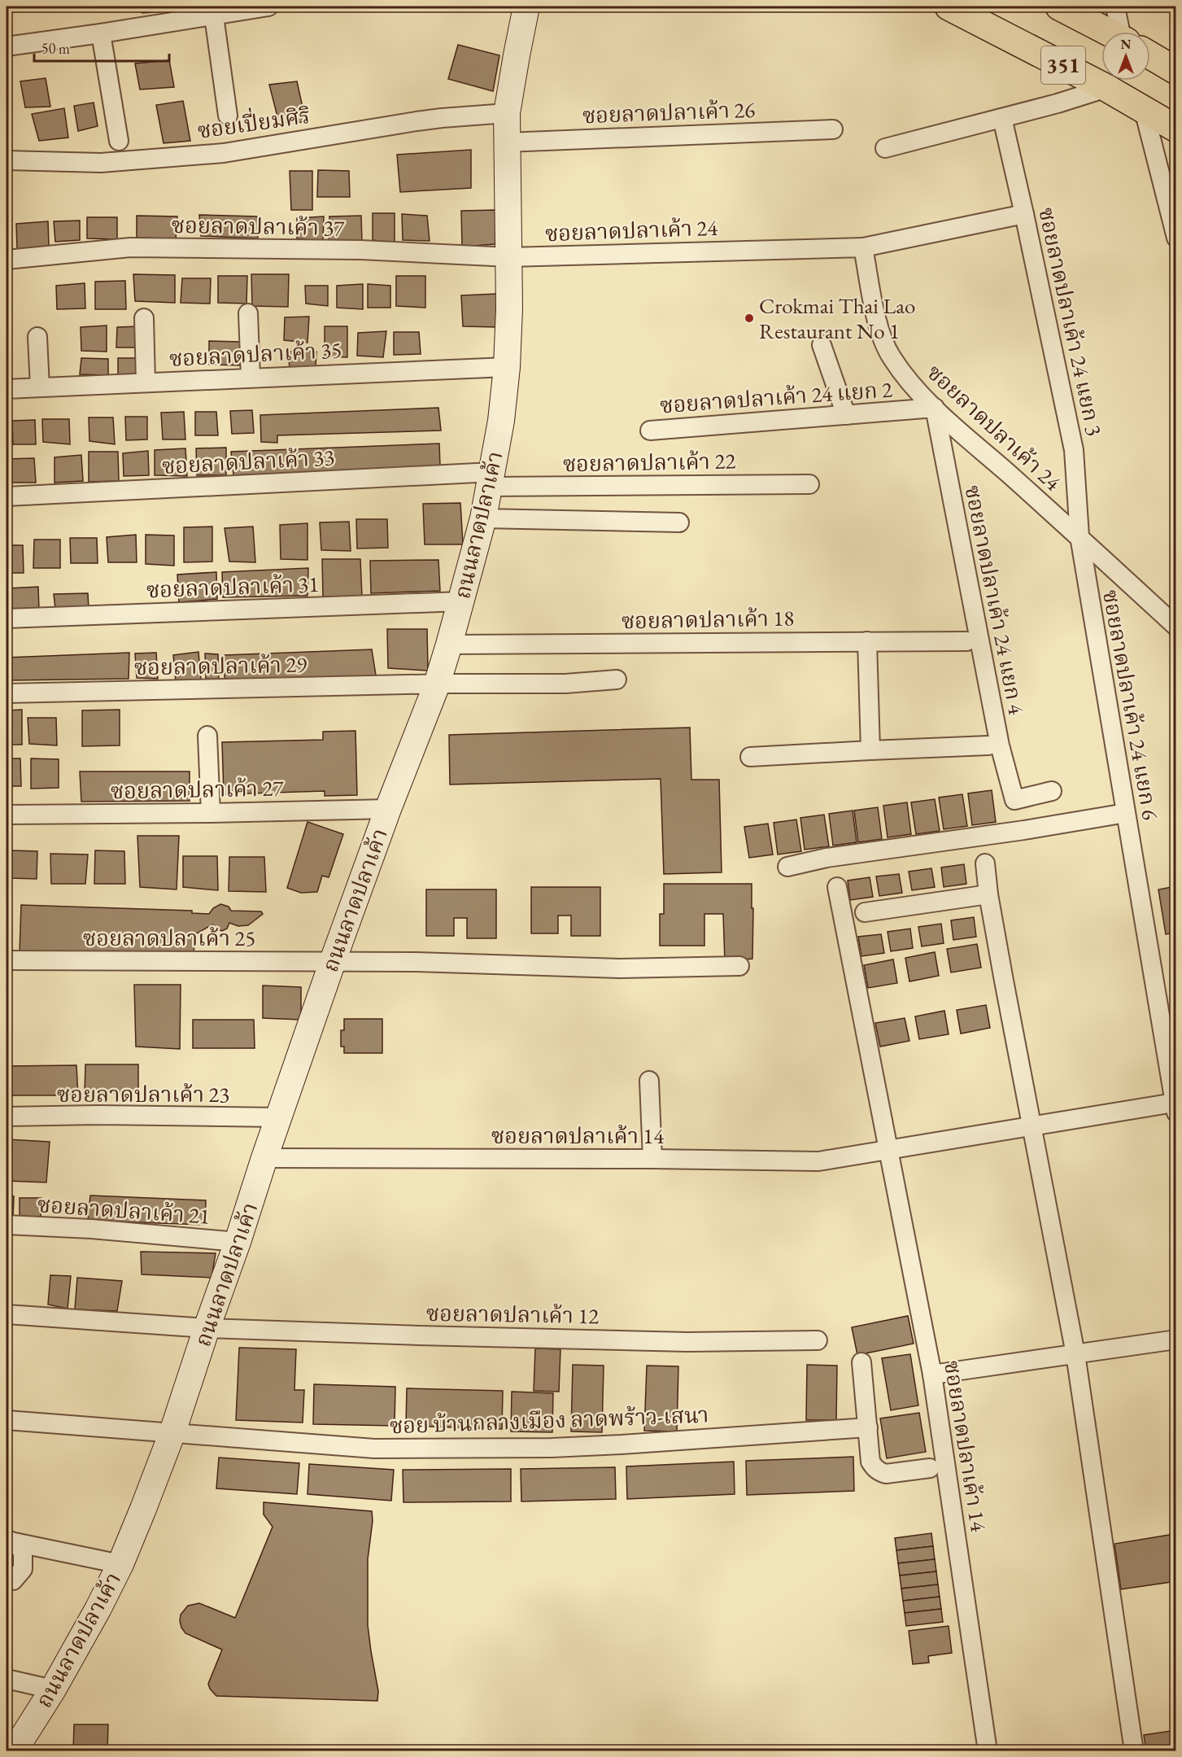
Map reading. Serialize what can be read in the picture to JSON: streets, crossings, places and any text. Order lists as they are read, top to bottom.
{
  "streets": {
    "main road": ["351", "ถนนลาดปลาเค้า"],
    "street": [
      "ซอยลาดปลาเค้า 26",
      "ซอยเปี่ยมศิริ",
      "ซอยลาดปลาเค้า 37",
      "ซอยลาดปลาเค้า 24",
      "ซอยลาดปลาเค้า 24 แยก 3",
      "ซอยลาดปลาเค้า 35",
      "ซอยลาดปลาเค้า 24 แยก 2",
      "ซอยลาดปลาเค้า 33",
      "ซอยลาดปลาเค้า 22",
      "ซอยลาดปลาเค้า 31",
      "ซอยลาดปลาเค้า 24 แยก 4",
      "ซอยลาดปลาเค้า 18",
      "ซอยลาดปลาเค้า 29",
      "ซอยลาดปลาเค้า 24 แยก 6",
      "ซอยลาดปลาเค้า 27",
      "ซอยลาดปลาเค้า 25",
      "ซอยลาดปลาเค้า 23",
      "ซอยลาดปลาเค้า 14",
      "ซอยลาดปลาเค้า 21",
      "ซอยลาดปลาเค้า 12",
      "ซอย บ้านกลางเมือง ลาดพร้าว-เสนา"
    ]
  },
  "crossings": [
    ["ซอยลาดปลาเค้า 26", "ถนนลาดปลาเค้า"],
    ["ซอยเปี่ยมศิริ", "ถนนลาดปลาเค้า"],
    ["ซอยลาดปลาเค้า 37", "ซอยลาดปลาเค้า 24"],
    ["ซอยลาดปลาเค้า 37", "ถนนลาดปลาเค้า"],
    ["ซอยลาดปลาเค้า 24", "ซอยลาดปลาเค้า 24 แยก 3"],
    ["ซอยลาดปลาเค้า 24", "ซอยลาดปลาเค้า 24 แยก 2"],
    ["ซอยลาดปลาเค้า 24", "ถนนลาดปลาเค้า"],
    ["ซอยลาดปลาเค้า 24", "ซอยลาดปลาเค้า 24 แยก 4"],
    ["ซอยลาดปลาเค้า 24", "ซอยลาดปลาเค้า 24 แยก 6"],
    ["ซอยลาดปลาเค้า 24 แยก 3", "ซอยลาดปลาเค้า 24 แยก 6"],
    ["ซอยลาดปลาเค้า 35", "ถนนลาดปลาเค้า"],
    ["ซอยลาดปลาเค้า 24 แยก 2", "ซอยลาดปลาเค้า 24 แยก 4"],
    ["ซอยลาดปลาเค้า 33", "ซอยลาดปลาเค้า 22"],
    ["ซอยลาดปลาเค้า 33", "ถนนลาดปลาเค้า"],
    ["ซอยลาดปลาเค้า 22", "ถนนลาดปลาเค้า"],
    ["ถนนลาดปลาเค้า", "ซอยลาดปลาเค้า 31"],
    ["ถนนลาดปลาเค้า", "ซอยลาดปลาเค้า 18"],
    ["ถนนลาดปลาเค้า", "ซอยลาดปลาเค้า 29"],
    ["ถนนลาดปลาเค้า", "ซอยลาดปลาเค้า 27"],
    ["ถนนลาดปลาเค้า", "ซอยลาดปลาเค้า 25"],
    ["ถนนลาดปลาเค้า", "ซอยลาดปลาเค้า 23"],
    ["ถนนลาดปลาเค้า", "ซอยลาดปลาเค้า 14"],
    ["ถนนลาดปลาเค้า", "ซอยลาดปลาเค้า 21"],
    ["ถนนลาดปลาเค้า", "ซอยลาดปลาเค้า 12"],
    ["ถนนลาดปลาเค้า", "ซอย บ้านกลางเมือง ลาดพร้าว-เสนา"],
    ["ซอยลาดปลาเค้า 24 แยก 6", "ซอยลาดปลาเค้า 14"]
  ],
  "places": ["Crokmai Thai Lao Restaurant No 1"],
  "scale_bar": "50 m",
  "north": "top"
}
